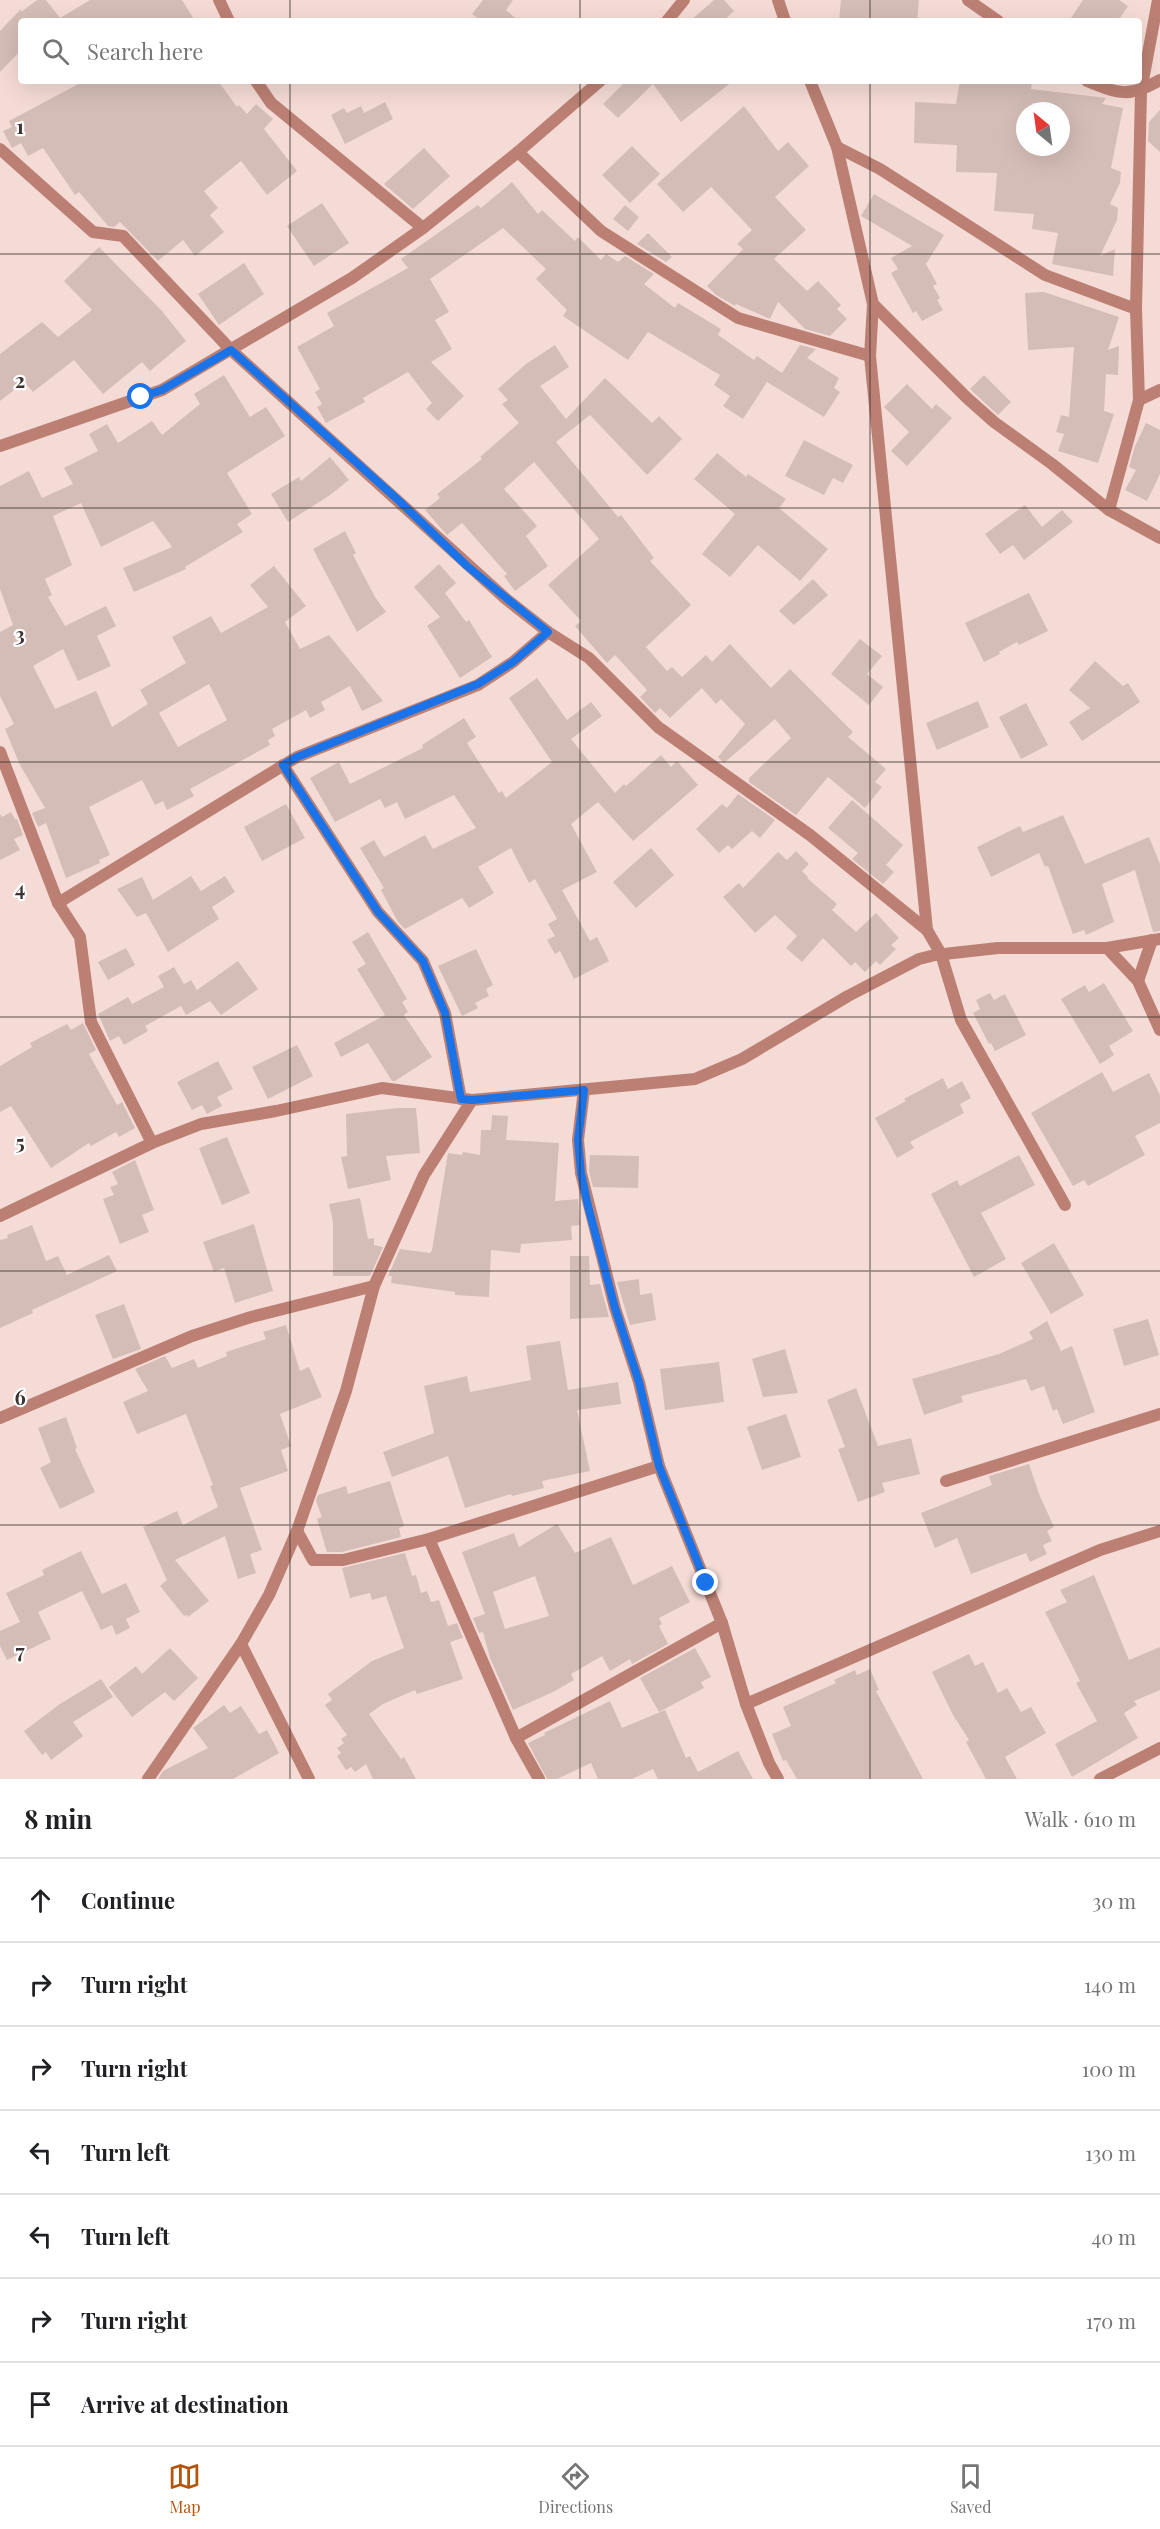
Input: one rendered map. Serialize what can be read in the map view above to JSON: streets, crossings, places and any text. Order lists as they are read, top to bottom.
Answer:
{
  "north": "top left",
  "page": {
    "search": "Search here",
    "heading": ["8 min", "Walk · 610 m"],
    "list": [
      ["Continue", "30 m"],
      ["Turn right", "140 m"],
      ["Turn right", "100 m"],
      ["Turn left", "130 m"],
      ["Turn left", "40 m"],
      ["Turn right", "170 m"],
      "Arrive at destination"
    ],
    "nav": ["Map", "Directions", "Saved"]
  },
  "grid": {
    "rows": [
      "1",
      "2",
      "3",
      "4",
      "5",
      "6",
      "7"
    ]
  }
}
